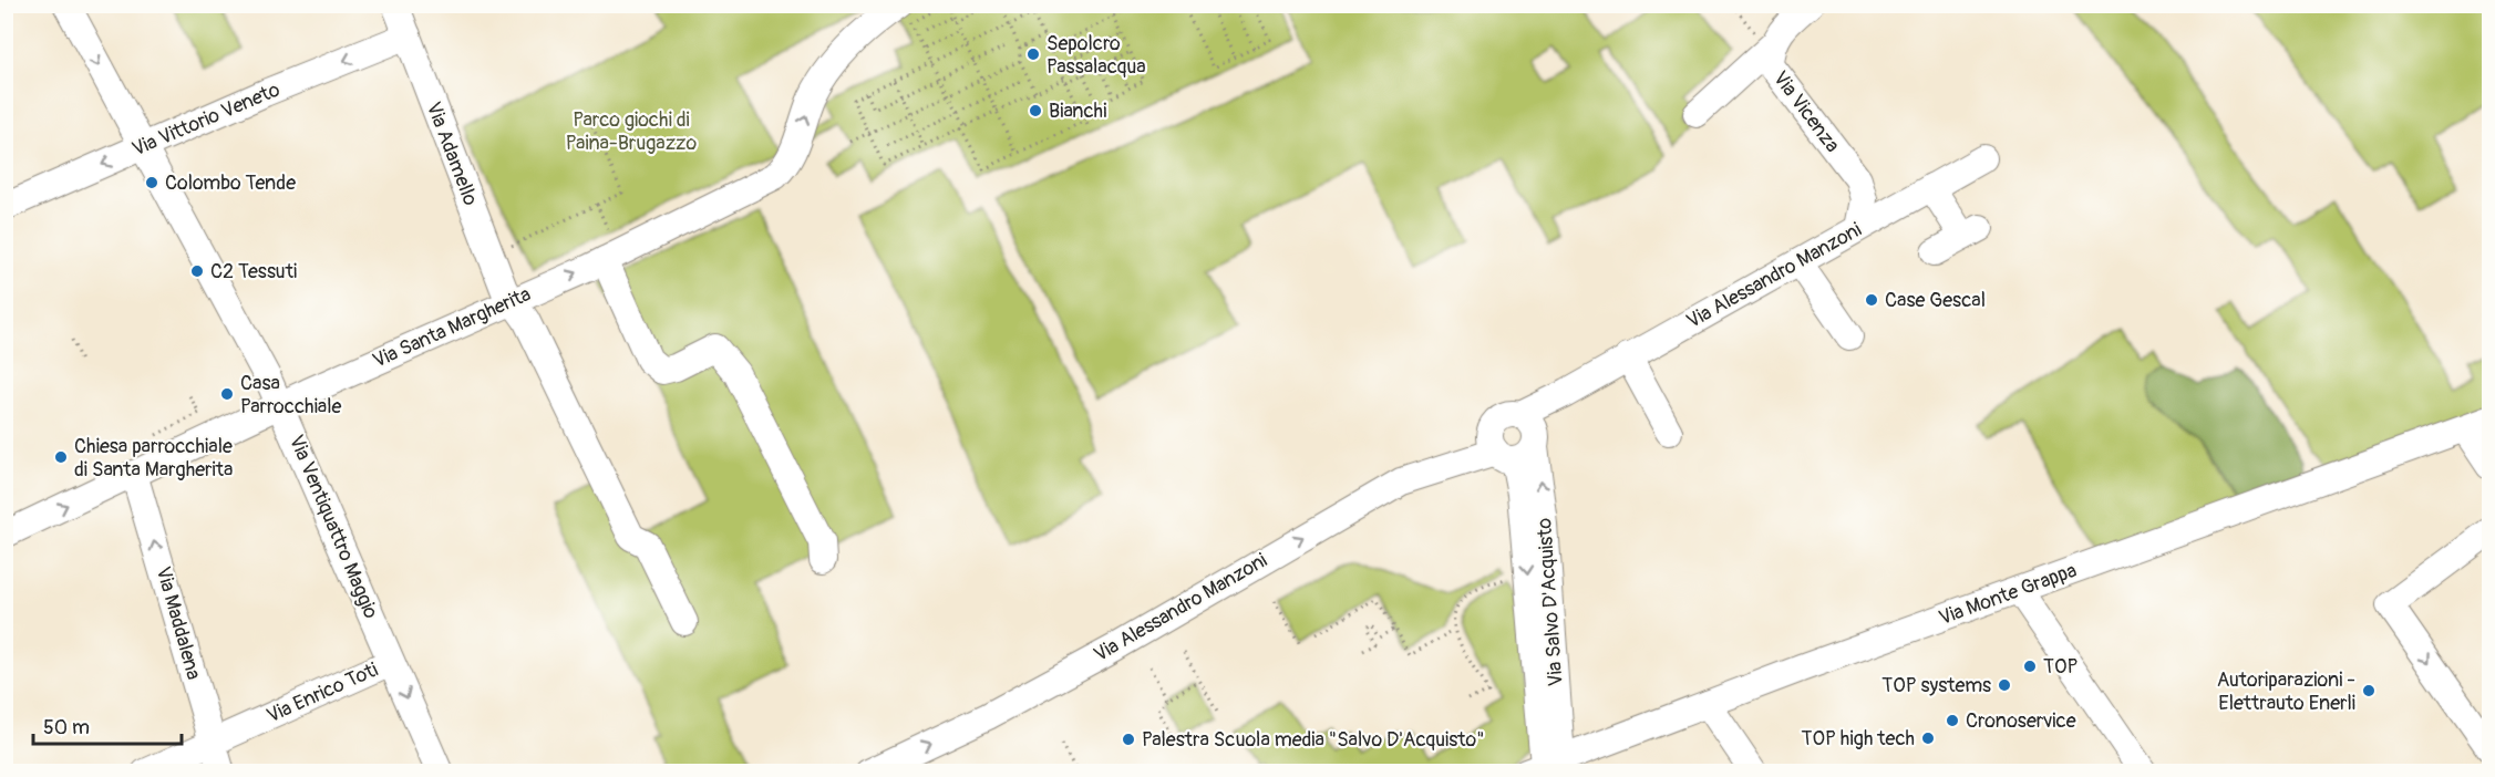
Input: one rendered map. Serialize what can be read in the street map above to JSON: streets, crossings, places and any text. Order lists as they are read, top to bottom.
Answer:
{
  "streets": {
    "street": [
      "Via Vicenza",
      "Via Vittorio Veneto",
      "Via Adamello",
      "Via Alessandro Manzoni",
      "Via Santa Margherita",
      "Via Ventiquattro Maggio",
      "Via Monte Grappa",
      "Via Salvo D'Acquisto",
      "Via Maddalena",
      "Via Enrico Toti"
    ]
  },
  "crossings": [
    ["Via Vicenza", "Via Alessandro Manzoni"],
    ["Via Vittorio Veneto", "Via Adamello"],
    ["Via Vittorio Veneto", "Via Ventiquattro Maggio"],
    ["Via Adamello", "Via Santa Margherita"],
    ["Via Alessandro Manzoni", "Via Salvo D'Acquisto"],
    ["Via Santa Margherita", "Via Ventiquattro Maggio"],
    ["Via Santa Margherita", "Via Maddalena"],
    ["Via Ventiquattro Maggio", "Via Enrico Toti"],
    ["Via Monte Grappa", "Via Salvo D'Acquisto"],
    ["Via Maddalena", "Via Enrico Toti"]
  ],
  "one_way": [
    "Via Vittorio Veneto",
    "Via Alessandro Manzoni",
    "Via Santa Margherita",
    "Via Maddalena"
  ],
  "parks": ["Parco giochi di Paina-Brugazzo"],
  "places": [
    "Sepolcro Passalacqua",
    "Bianchi",
    "Colombo Tende",
    "C2 Tessuti",
    "Case Gescal",
    "Casa Parrocchiale",
    "Chiesa parrocchiale di Santa Margherita",
    "TOP",
    "TOP systems",
    "Autoriparazioni - Elettrauto Enerli",
    "Cronoservice",
    "TOP high tech",
    "Palestra Scuola media \"Salvo D'Acquisto\""
  ],
  "scale_bar": "50 m"
}
